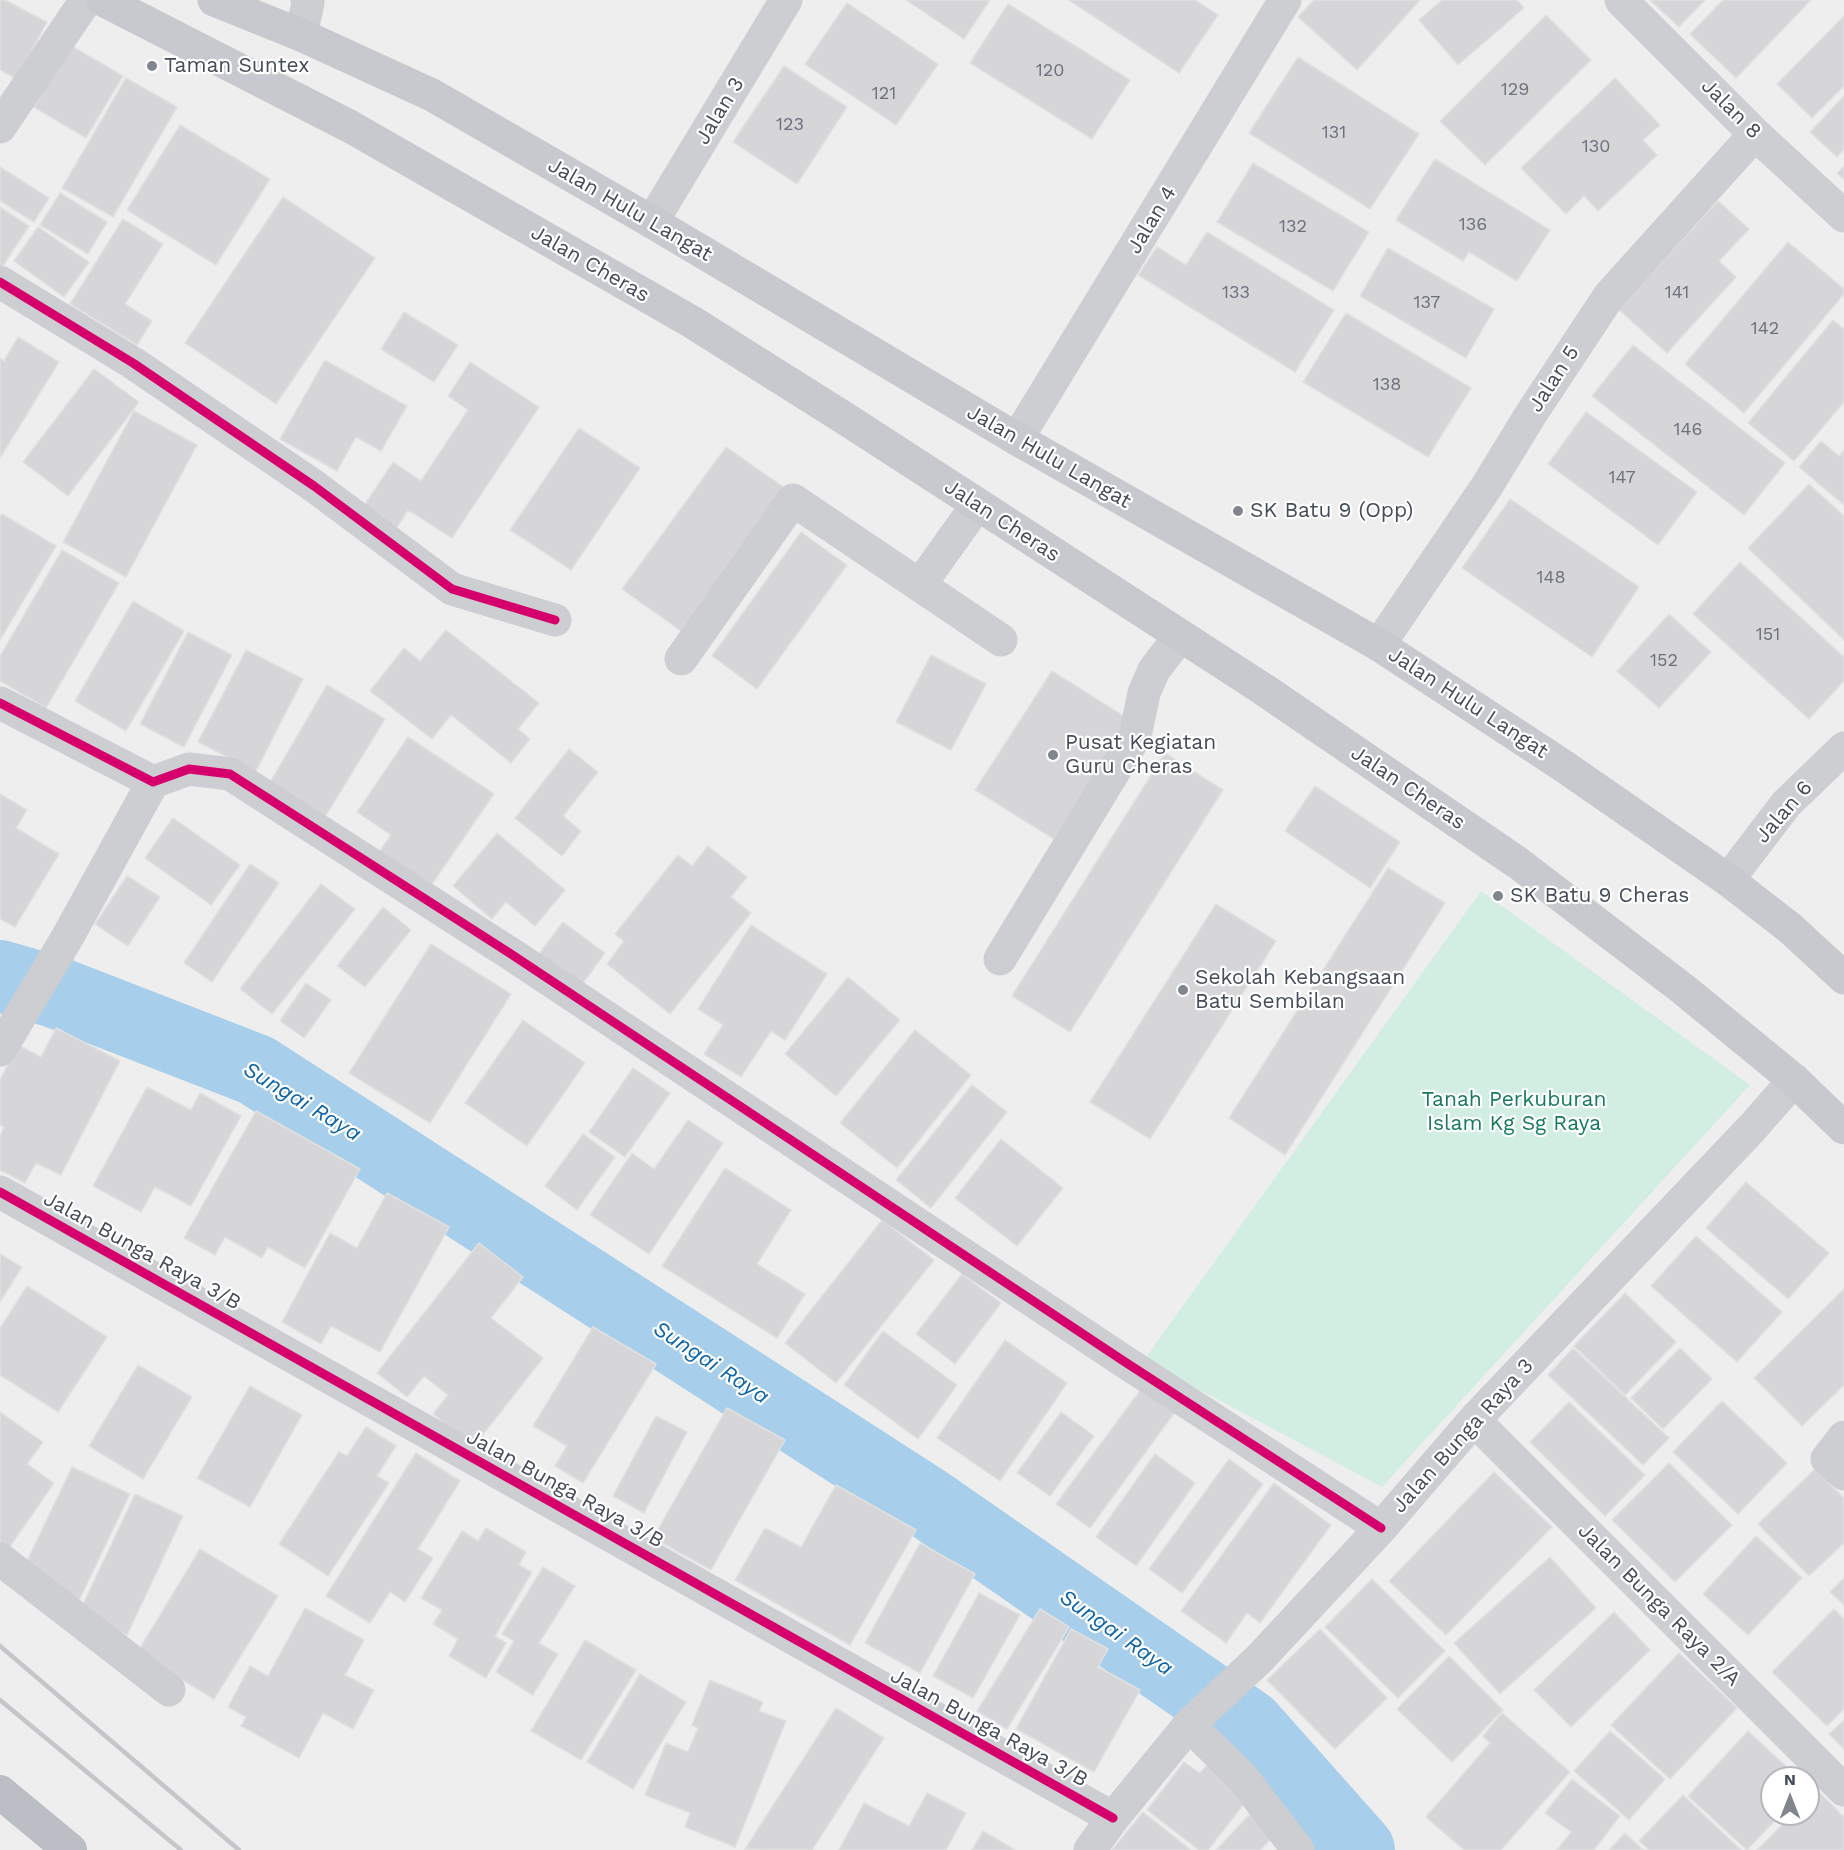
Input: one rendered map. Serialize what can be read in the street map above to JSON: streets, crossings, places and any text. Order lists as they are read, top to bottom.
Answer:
{
  "streets": {
    "main road": ["Jalan Hulu Langat", "Jalan Cheras"],
    "street": [
      "Jalan 8",
      "Jalan 3",
      "Jalan 4",
      "Jalan 5",
      "Jalan 6",
      "Jalan Bunga Raya 3/B",
      "Jalan Bunga Raya 3",
      "Jalan Bunga Raya 2/A"
    ]
  },
  "crossings": [
    ["Jalan 8", "Jalan 5"],
    ["Jalan 3", "Jalan Hulu Langat"],
    ["Jalan Hulu Langat", "Jalan 4"],
    ["Jalan Hulu Langat", "Jalan 5"],
    ["Jalan Hulu Langat", "Jalan 6"],
    ["Jalan Cheras", "Jalan Bunga Raya 3"],
    ["Jalan Bunga Raya 3/B", "Jalan Bunga Raya 3"],
    ["Jalan Bunga Raya 3", "Jalan Bunga Raya 2/A"]
  ],
  "water": ["Sungai Raya"],
  "parks": ["Tanah Perkuburan Islam Kg Sg Raya"],
  "places": [
    "Taman Suntex",
    "SK Batu 9 (Opp)",
    "Pusat Kegiatan Guru Cheras",
    "SK Batu 9 Cheras",
    "Sekolah Kebangsaan Batu Sembilan"
  ],
  "house_numbers": [
    "120",
    "129",
    "121",
    "123",
    "131",
    "130",
    "136",
    "132",
    "133",
    "141",
    "137",
    "142",
    "138",
    "146",
    "147",
    "148",
    "151",
    "152"
  ],
  "north": "top"
}
